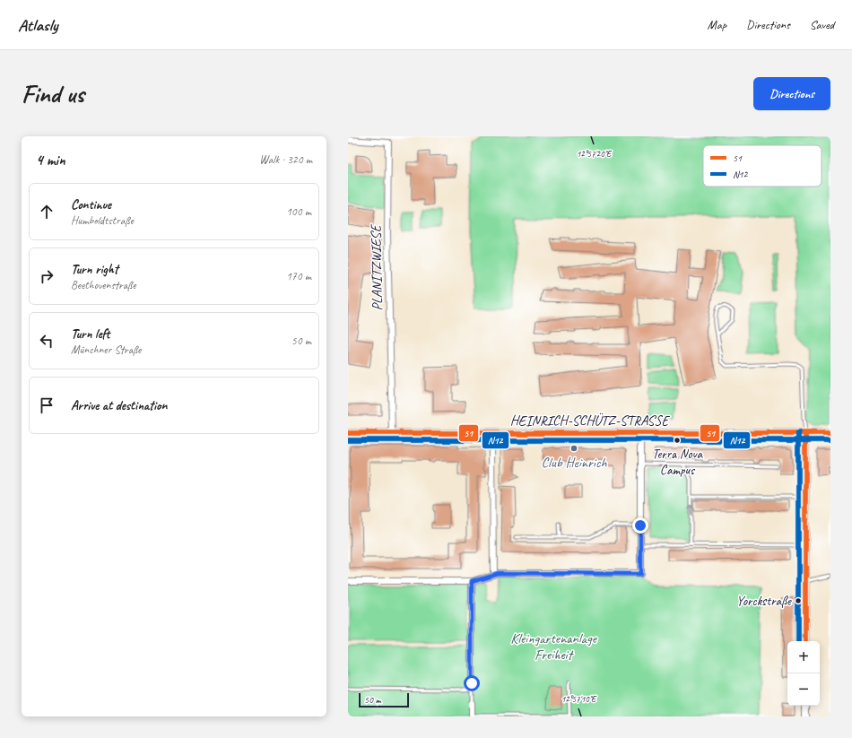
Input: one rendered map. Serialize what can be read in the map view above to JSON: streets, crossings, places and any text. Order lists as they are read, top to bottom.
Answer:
{
  "streets": {
    "main road": ["HEINRICH-SCHÜTZ-STRASSE"],
    "street": ["PLANITZWIESE"]
  },
  "crossings": [
    ["PLANITZWIESE", "HEINRICH-SCHÜTZ-STRASSE"]
  ],
  "parks": ["Kleingartenanlage Freiheit"],
  "places": ["Terra Nova Campus", "Club Heinrich", "Yorckstraße"],
  "lines": ["transit line 51", "transit line N12"],
  "legend": ["51", "N12"],
  "scale_bar": "50 m",
  "page": {
    "header": "Atlasly",
    "nav": ["Map", "Directions", "Saved"],
    "buttons": "Directions",
    "title": "Find us",
    "heading": ["4 min", "Walk · 320 m"],
    "list": [
      ["Continue", "Humboldtstraße", "100 m"],
      ["Turn right", "Beethovenstraße", "170 m"],
      ["Turn left", "Münchner Straße", "50 m"],
      "Arrive at destination"
    ],
    "map_buttons": ["+", "−"],
    "scale": "50 m"
  },
  "coordinates": ["12°57'20\"E", "12°57'10\"E"]
}
